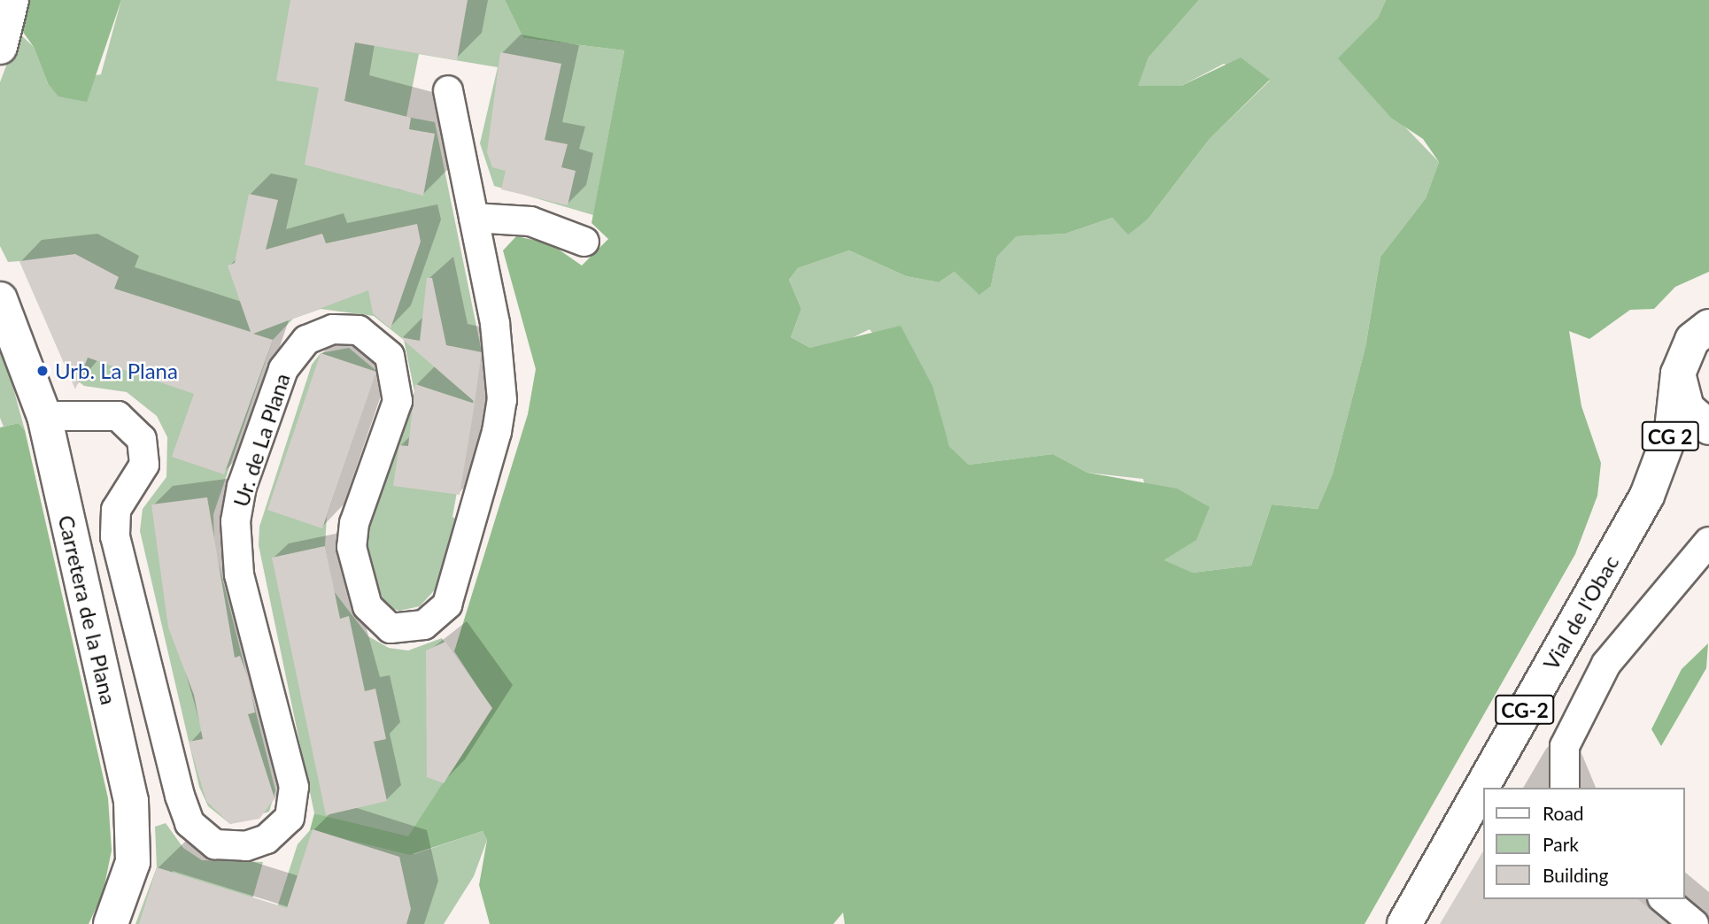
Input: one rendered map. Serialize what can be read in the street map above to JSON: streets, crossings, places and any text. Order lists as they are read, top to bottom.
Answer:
{
  "streets": {
    "main road": [
      "CG 2",
      "Carretera de la Plana",
      "Vial de l'Obac",
      "CG-2"
    ],
    "street": ["Ur. de La Plana"]
  },
  "crossings": [
    ["CG 2", "Vial de l'Obac"],
    ["Ur. de La Plana", "Carretera de la Plana"]
  ],
  "places": ["Urb. La Plana"],
  "legend": ["Road", "Park", "Building"]
}
